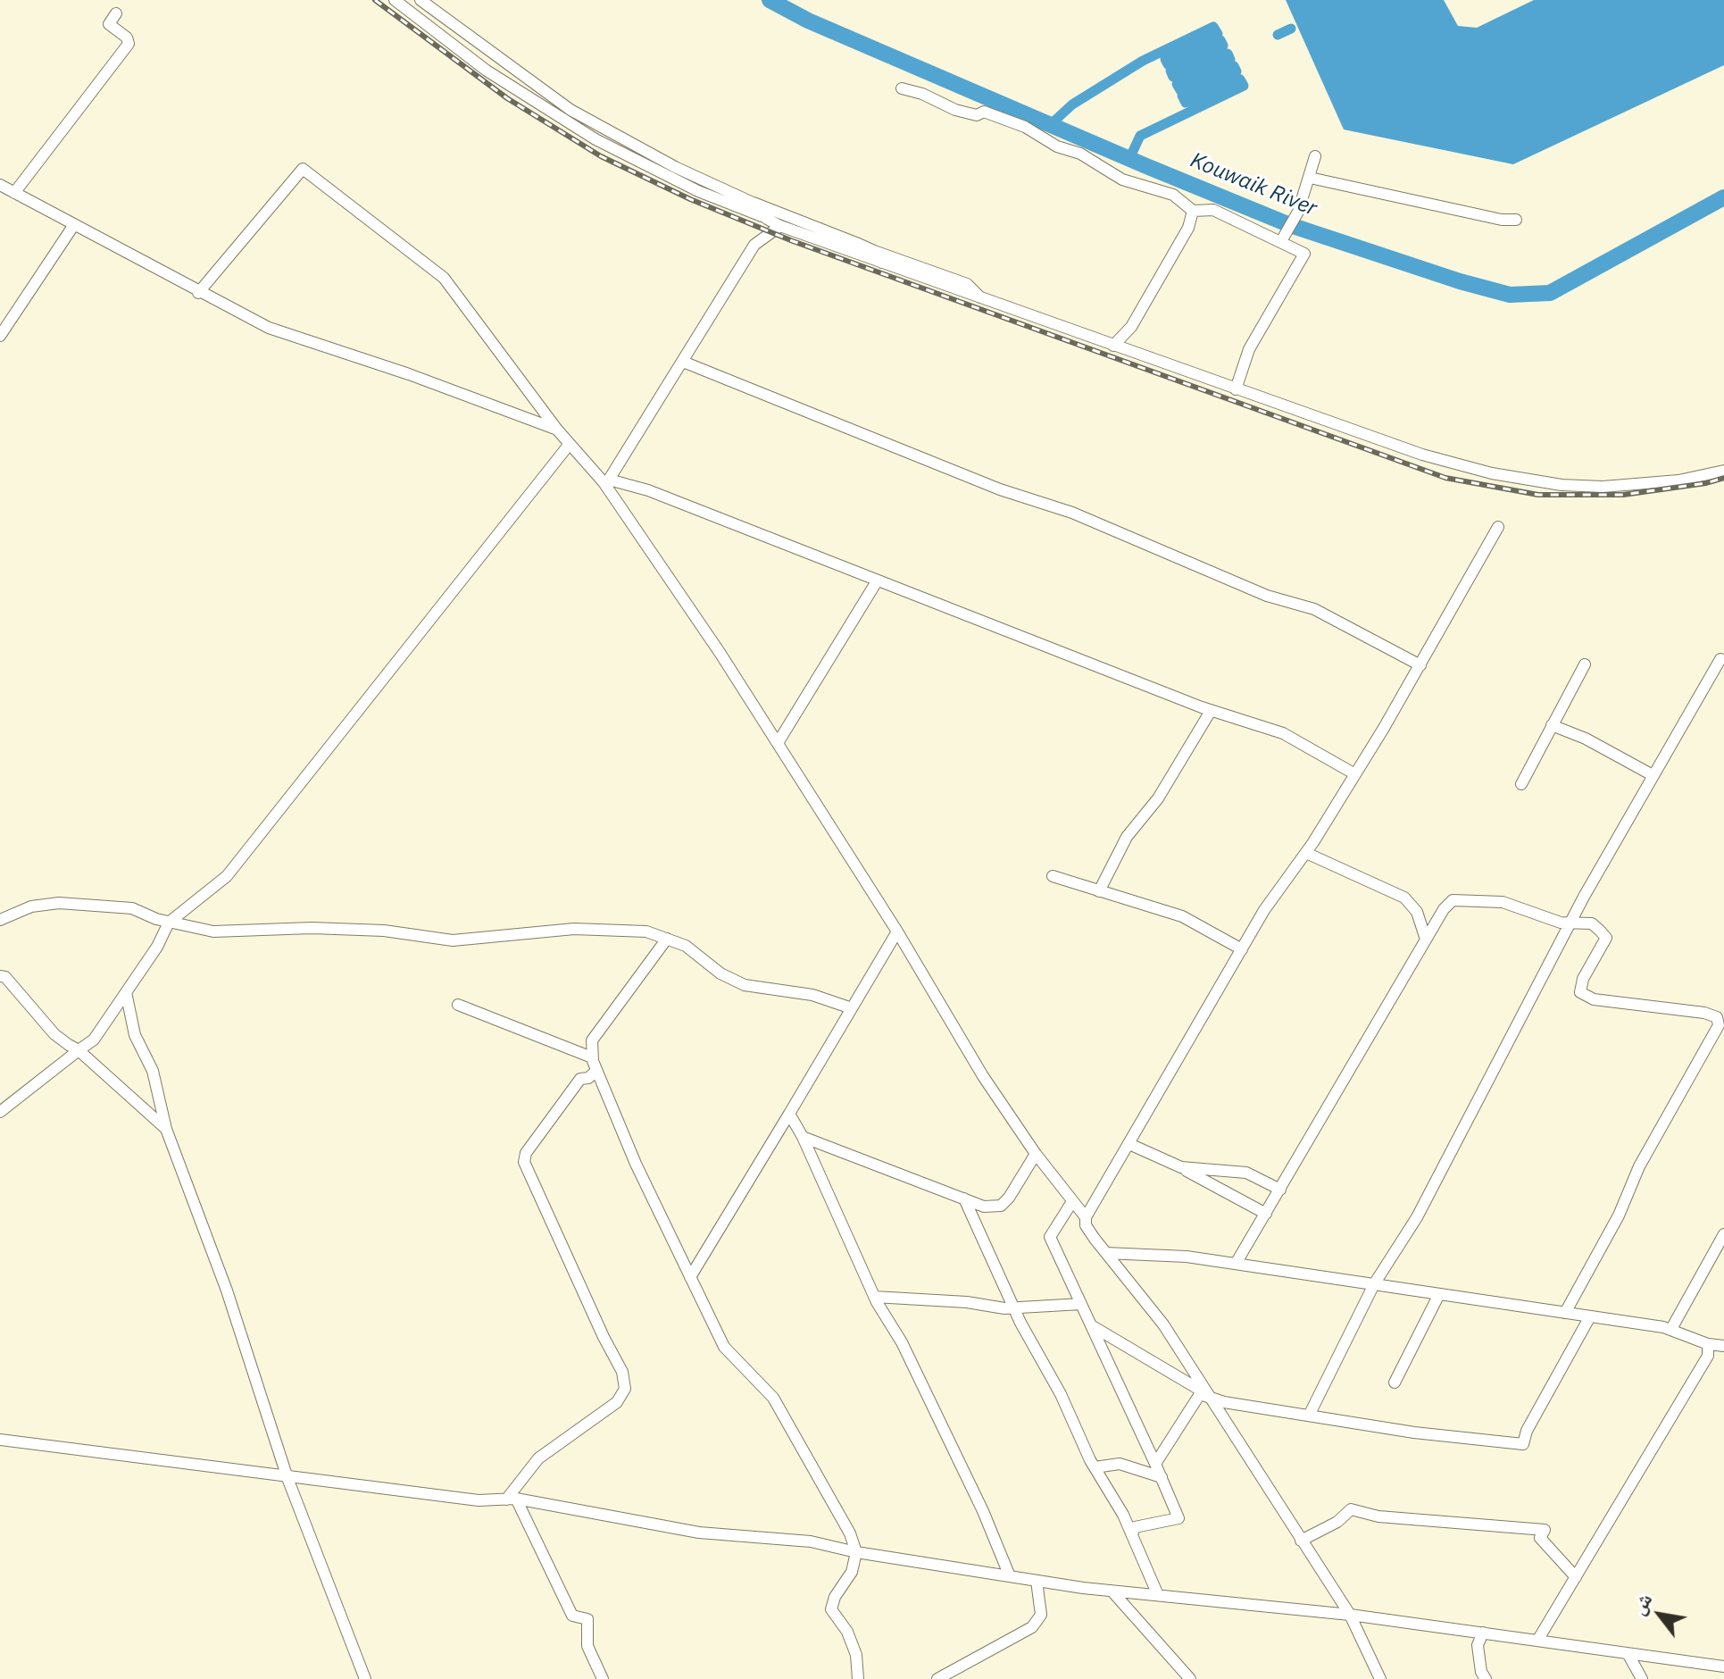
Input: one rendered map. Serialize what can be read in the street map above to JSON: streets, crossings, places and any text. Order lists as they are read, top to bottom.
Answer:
{
  "water": ["Kouwaik River"],
  "north": "top left"
}
